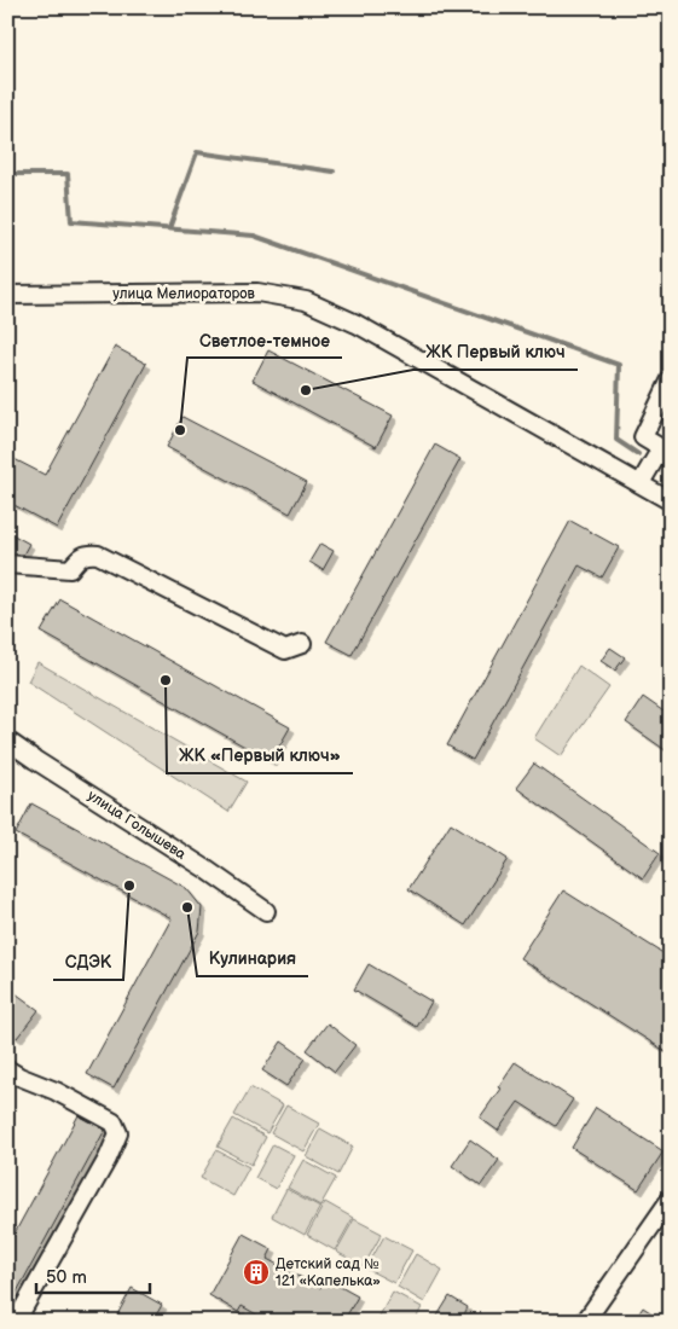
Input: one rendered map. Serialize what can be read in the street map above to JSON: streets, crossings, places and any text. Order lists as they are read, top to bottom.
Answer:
{
  "streets": {
    "street": ["улица Мелиораторов", "улица Голышева"]
  },
  "places": {
    "other": [
      "ЖК Первый ключ",
      "Светлое-темное",
      "ЖК «Первый ключ»",
      "СДЭК",
      "Кулинария"
    ],
    "building": ["Детский сад № 121 «Капелька»"]
  },
  "scale_bar": "50 m"
}
